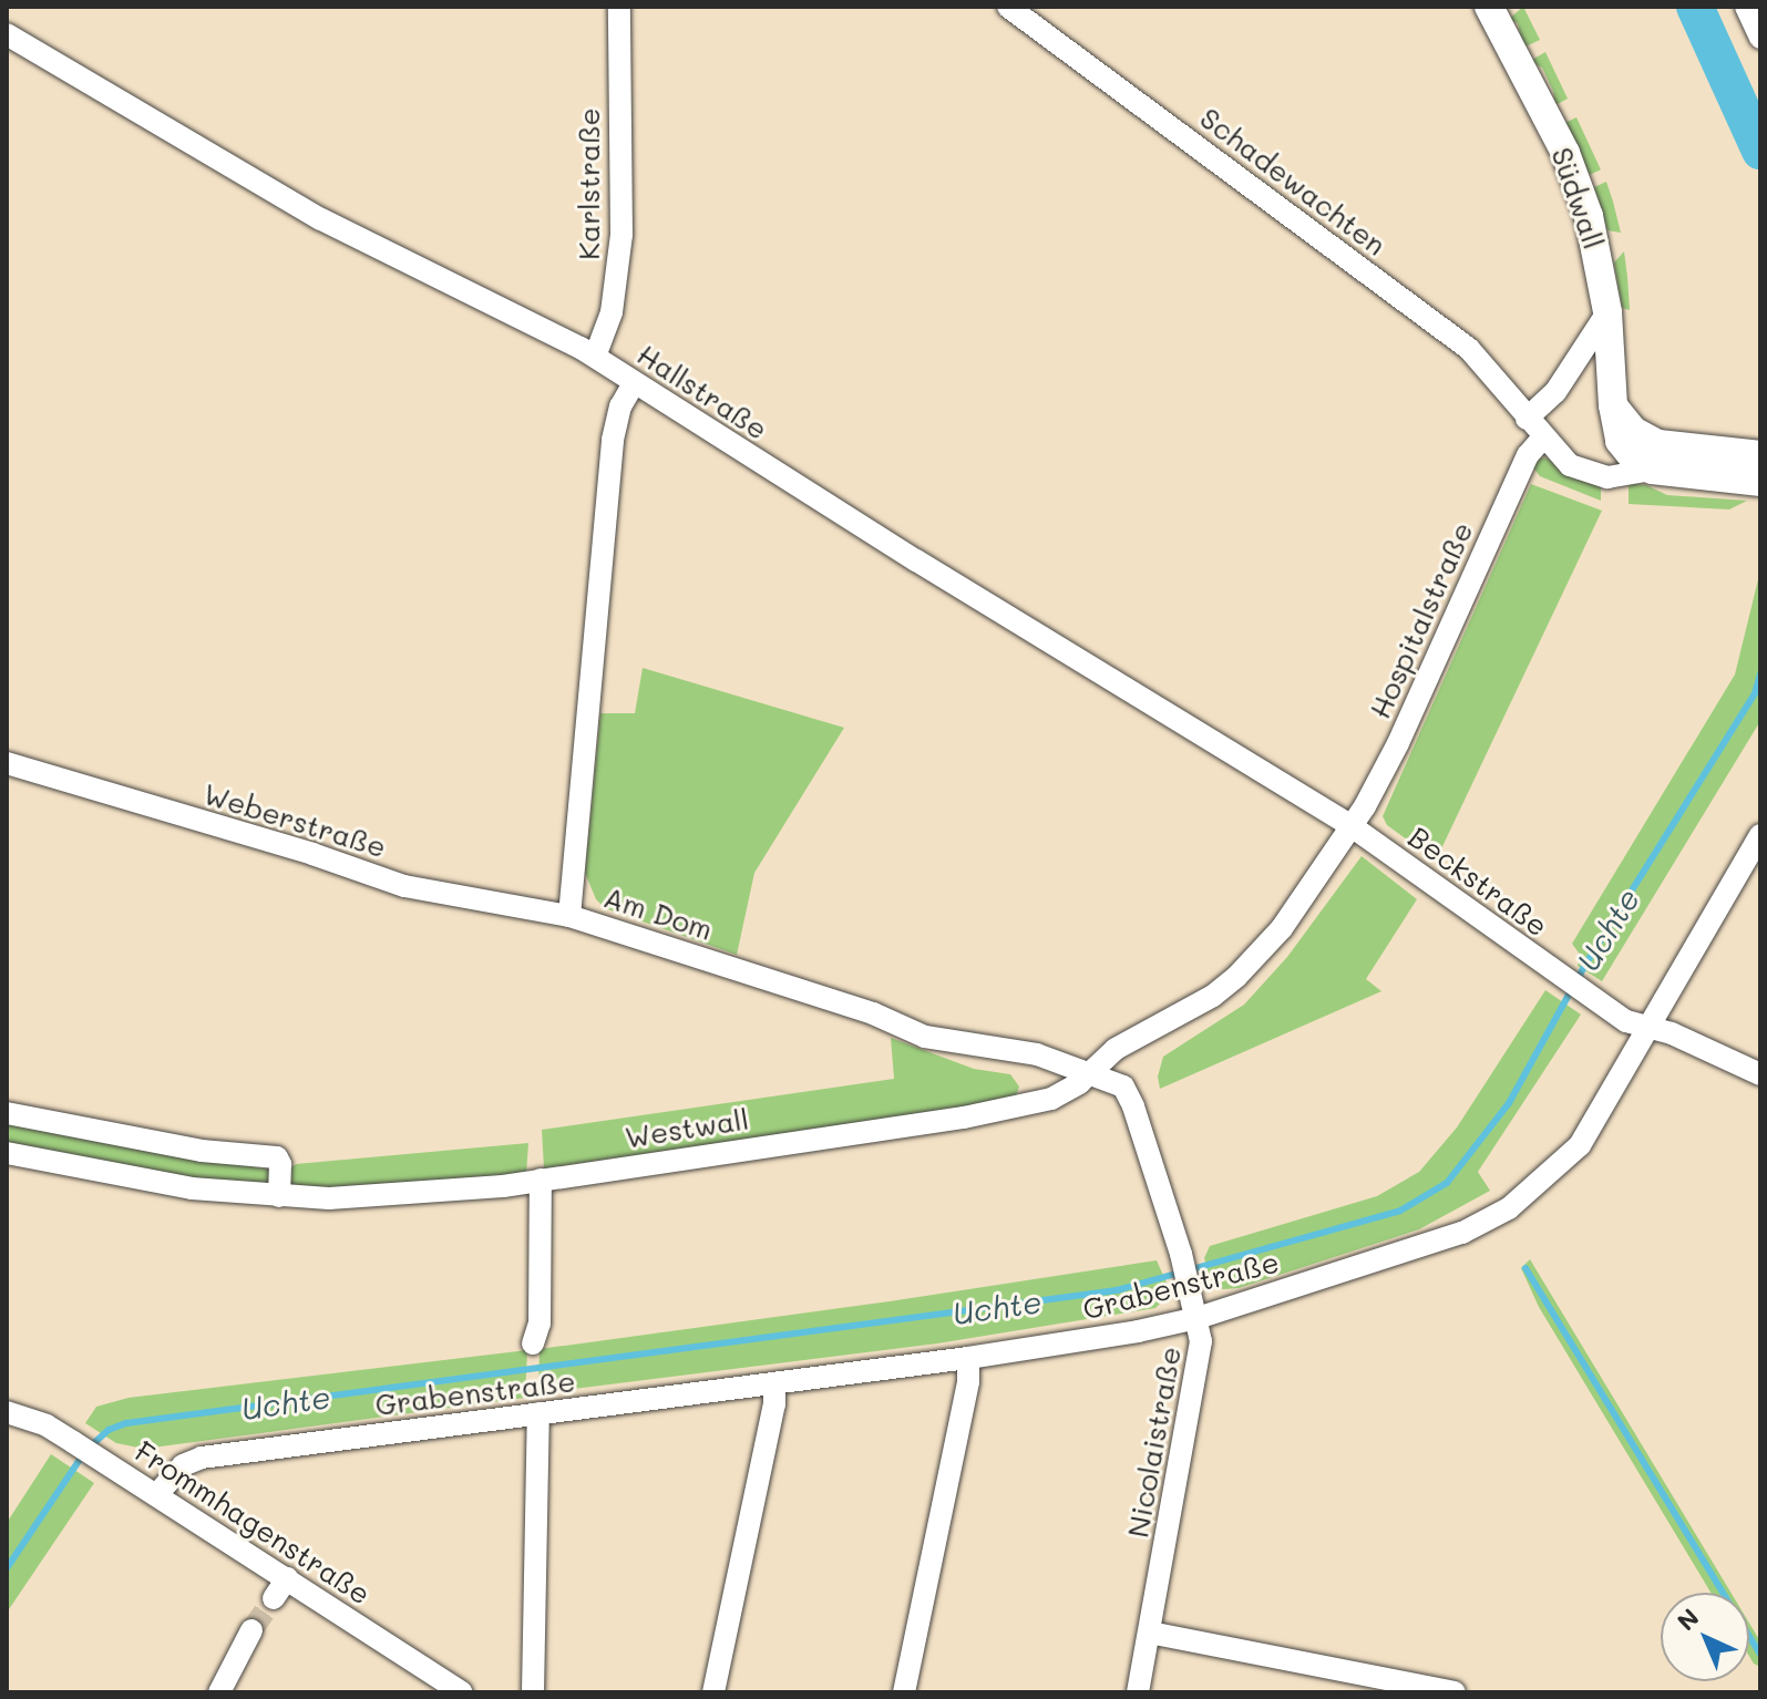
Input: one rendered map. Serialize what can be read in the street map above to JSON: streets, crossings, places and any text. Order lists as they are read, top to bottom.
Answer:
{
  "streets": {
    "main road": ["Südwall"],
    "street": [
      "Schadewachten",
      "Karlstraße",
      "Hallstraße",
      "Hospitalstraße",
      "Weberstraße",
      "Beckstraße",
      "Am Dom",
      "Westwall",
      "Grabenstraße",
      "Nicolaistraße",
      "Frommhagenstraße"
    ]
  },
  "crossings": [
    ["Schadewachten", "Südwall"],
    ["Schadewachten", "Hospitalstraße"],
    ["Karlstraße", "Hallstraße"],
    ["Hallstraße", "Hospitalstraße"],
    ["Hallstraße", "Beckstraße"],
    ["Hallstraße", "Am Dom"],
    ["Hospitalstraße", "Beckstraße"],
    ["Hospitalstraße", "Am Dom"],
    ["Hospitalstraße", "Westwall"],
    ["Hospitalstraße", "Nicolaistraße"],
    ["Weberstraße", "Am Dom"],
    ["Beckstraße", "Grabenstraße"],
    ["Am Dom", "Westwall"],
    ["Am Dom", "Nicolaistraße"],
    ["Westwall", "Nicolaistraße"],
    ["Grabenstraße", "Nicolaistraße"],
    ["Grabenstraße", "Frommhagenstraße"]
  ],
  "water": ["Uchte"],
  "north": "top left"
}
